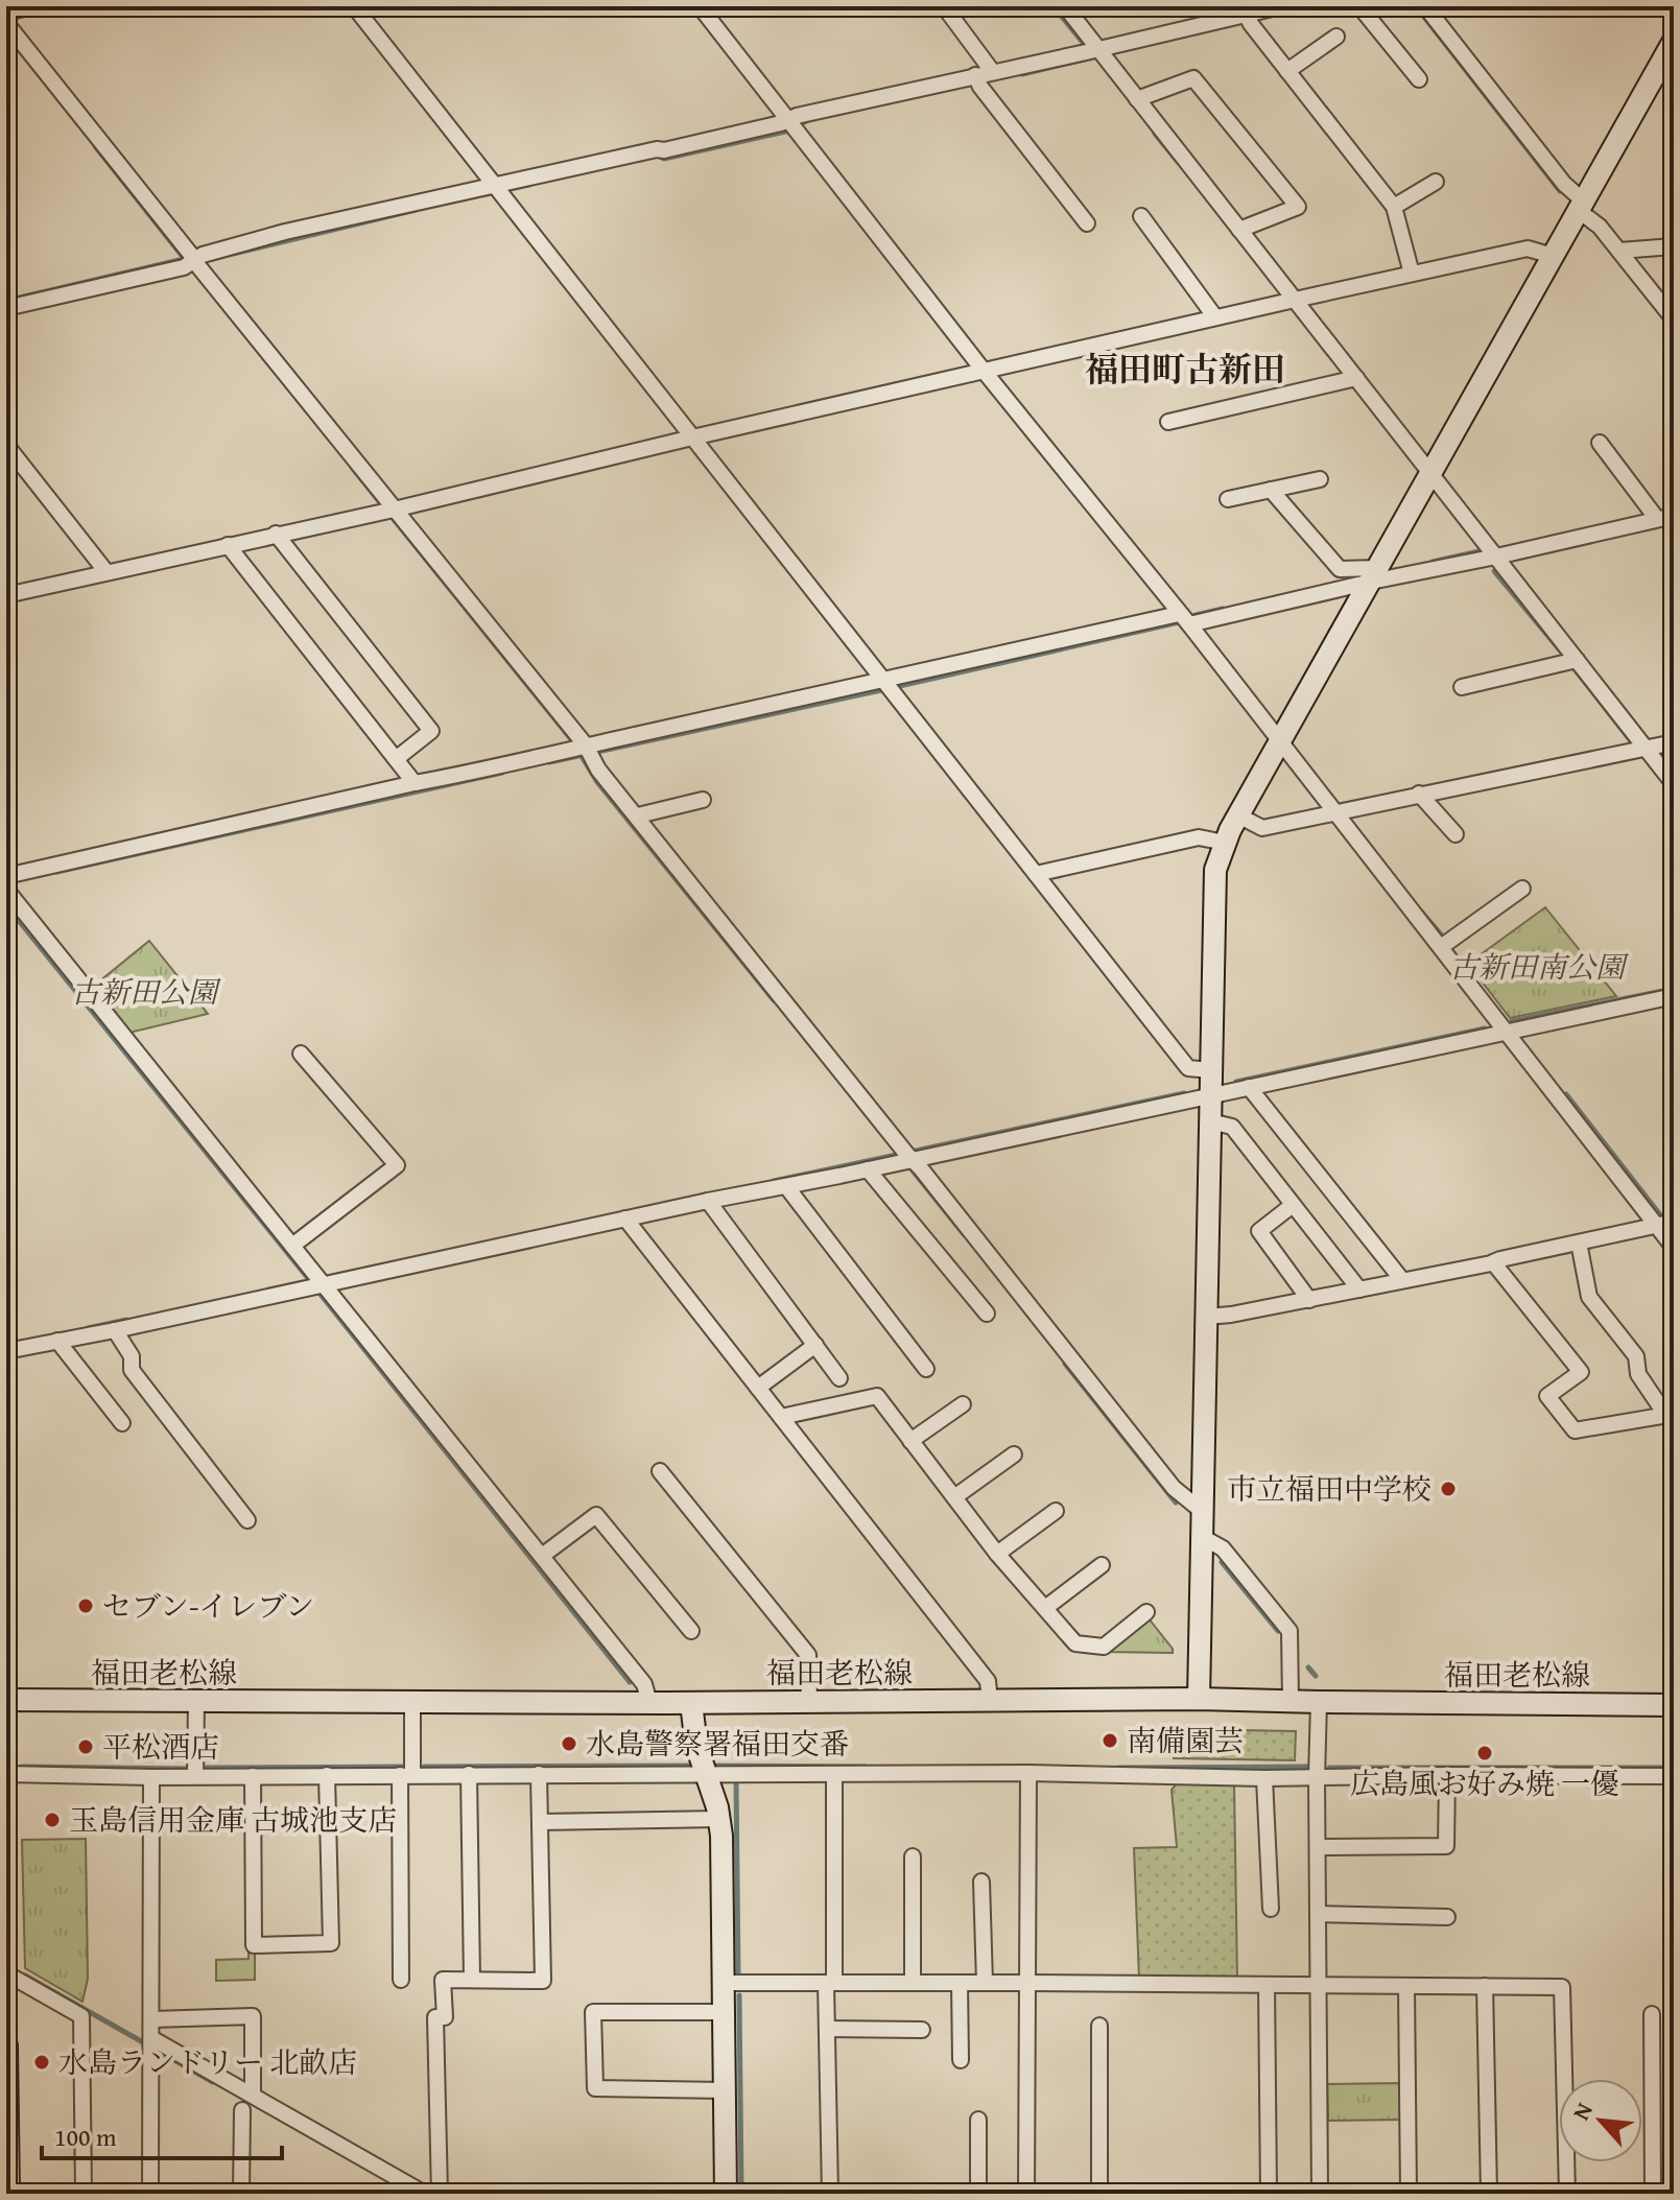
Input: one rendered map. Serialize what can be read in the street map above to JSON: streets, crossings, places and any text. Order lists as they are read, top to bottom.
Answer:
{
  "streets": {
    "street": ["福田老松線"]
  },
  "districts": ["福田町古新田"],
  "parks": ["古新田南公園", "古新田公園"],
  "places": [
    "市立福田中学校",
    "セブン-イレブン",
    "南備園芸",
    "水島警察署福田交番",
    "平松酒店",
    "広島風お好み焼 一優",
    "玉島信用金庫 古城池支店",
    "水島ランドリー 北畝店"
  ],
  "scale_bar": "100 m",
  "north": "top left"
}
